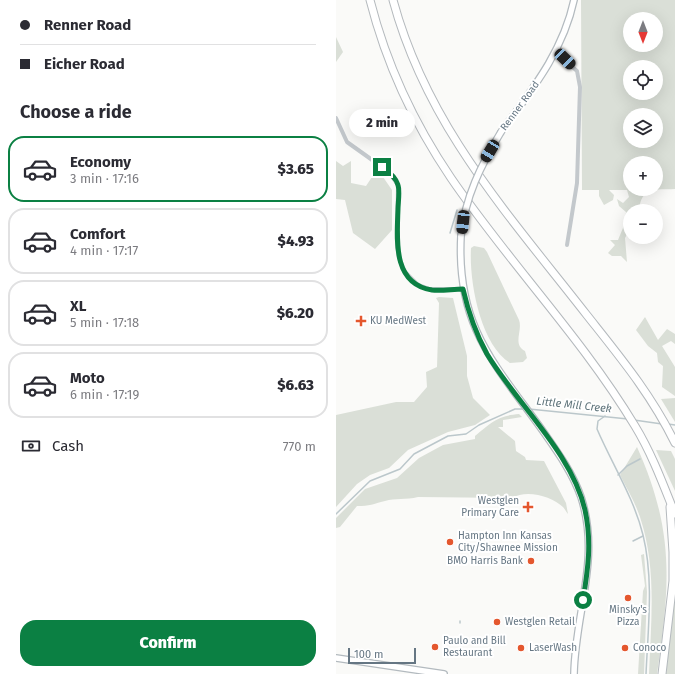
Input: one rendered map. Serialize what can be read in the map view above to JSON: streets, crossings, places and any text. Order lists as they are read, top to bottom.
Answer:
{
  "streets": {
    "main road": ["Renner Road"]
  },
  "water": ["Little Mill Creek"],
  "places": {
    "health": ["KU MedWest", "Westglen Primary Care"],
    "other": [
      "Hampton Inn Kansas City/Shawnee Mission",
      "BMO Harris Bank",
      "Minsky's Pizza",
      "Westglen Retail",
      "Paulo and Bill Restaurant",
      "LaserWash",
      "Conoco"
    ]
  },
  "scale_bar": "100 m",
  "north": "bottom",
  "page": {
    "banner": ["Renner Road", "Eicher Road"],
    "map_buttons": ["+", "−"],
    "heading": "Choose a ride",
    "bubble": "2 min",
    "list": [
      {
        "name": "Economy",
        "note": "3 min · 17:16",
        "value": "$3.65"
      },
      {
        "name": "Comfort",
        "note": "4 min · 17:17",
        "value": "$4.93"
      },
      {
        "name": "XL",
        "note": "5 min · 17:18",
        "value": "$6.20"
      },
      {
        "name": "Moto",
        "note": "6 min · 17:19",
        "value": "$6.63"
      }
    ],
    "pay": ["Cash", "770 m"],
    "buttons": "Confirm",
    "scale": "100 m"
  }
}
